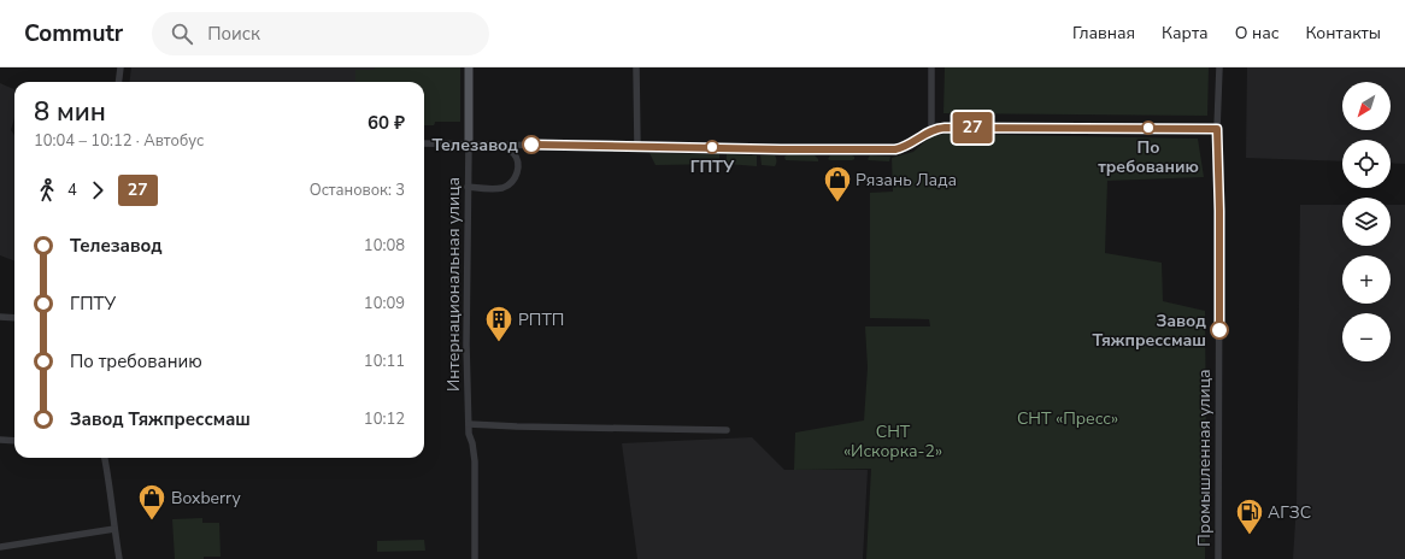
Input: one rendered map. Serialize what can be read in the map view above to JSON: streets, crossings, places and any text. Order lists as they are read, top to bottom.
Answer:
{
  "streets": {
    "main road": ["Интернациональная улица"],
    "street": ["Промышленная улица"]
  },
  "parks": ["СНТ «Пресс»", "СНТ «Искорка-2»"],
  "places": {
    "other": [
      "По требованию",
      "Телезавод",
      "ГПТУ",
      "Завод Тяжпрессмаш"
    ],
    "shop": ["Рязань Лада", "Boxberry"],
    "building": ["РПТП"],
    "fuel station": ["АГЗС"]
  },
  "lines": ["bus line 27"],
  "north": "bottom left",
  "page": {
    "header": "Commutr",
    "search": "Поиск",
    "nav": [
      "Главная",
      "Карта",
      "О нас",
      "Контакты"
    ],
    "on_map": "27",
    "map_buttons": ["+", "−"],
    "heading": ["8 мин", "10:04 – 10:12 · Автобус", "60 ₽"],
    "legs": ["4", "27", "Остановок: 3"],
    "list": [
      {
        "name": "Телезавод",
        "value": "10:08"
      },
      {
        "name": "ГПТУ",
        "value": "10:09"
      },
      {
        "name": "По требованию",
        "value": "10:11"
      },
      {
        "name": "Завод Тяжпрессмаш",
        "value": "10:12"
      }
    ]
  }
}
